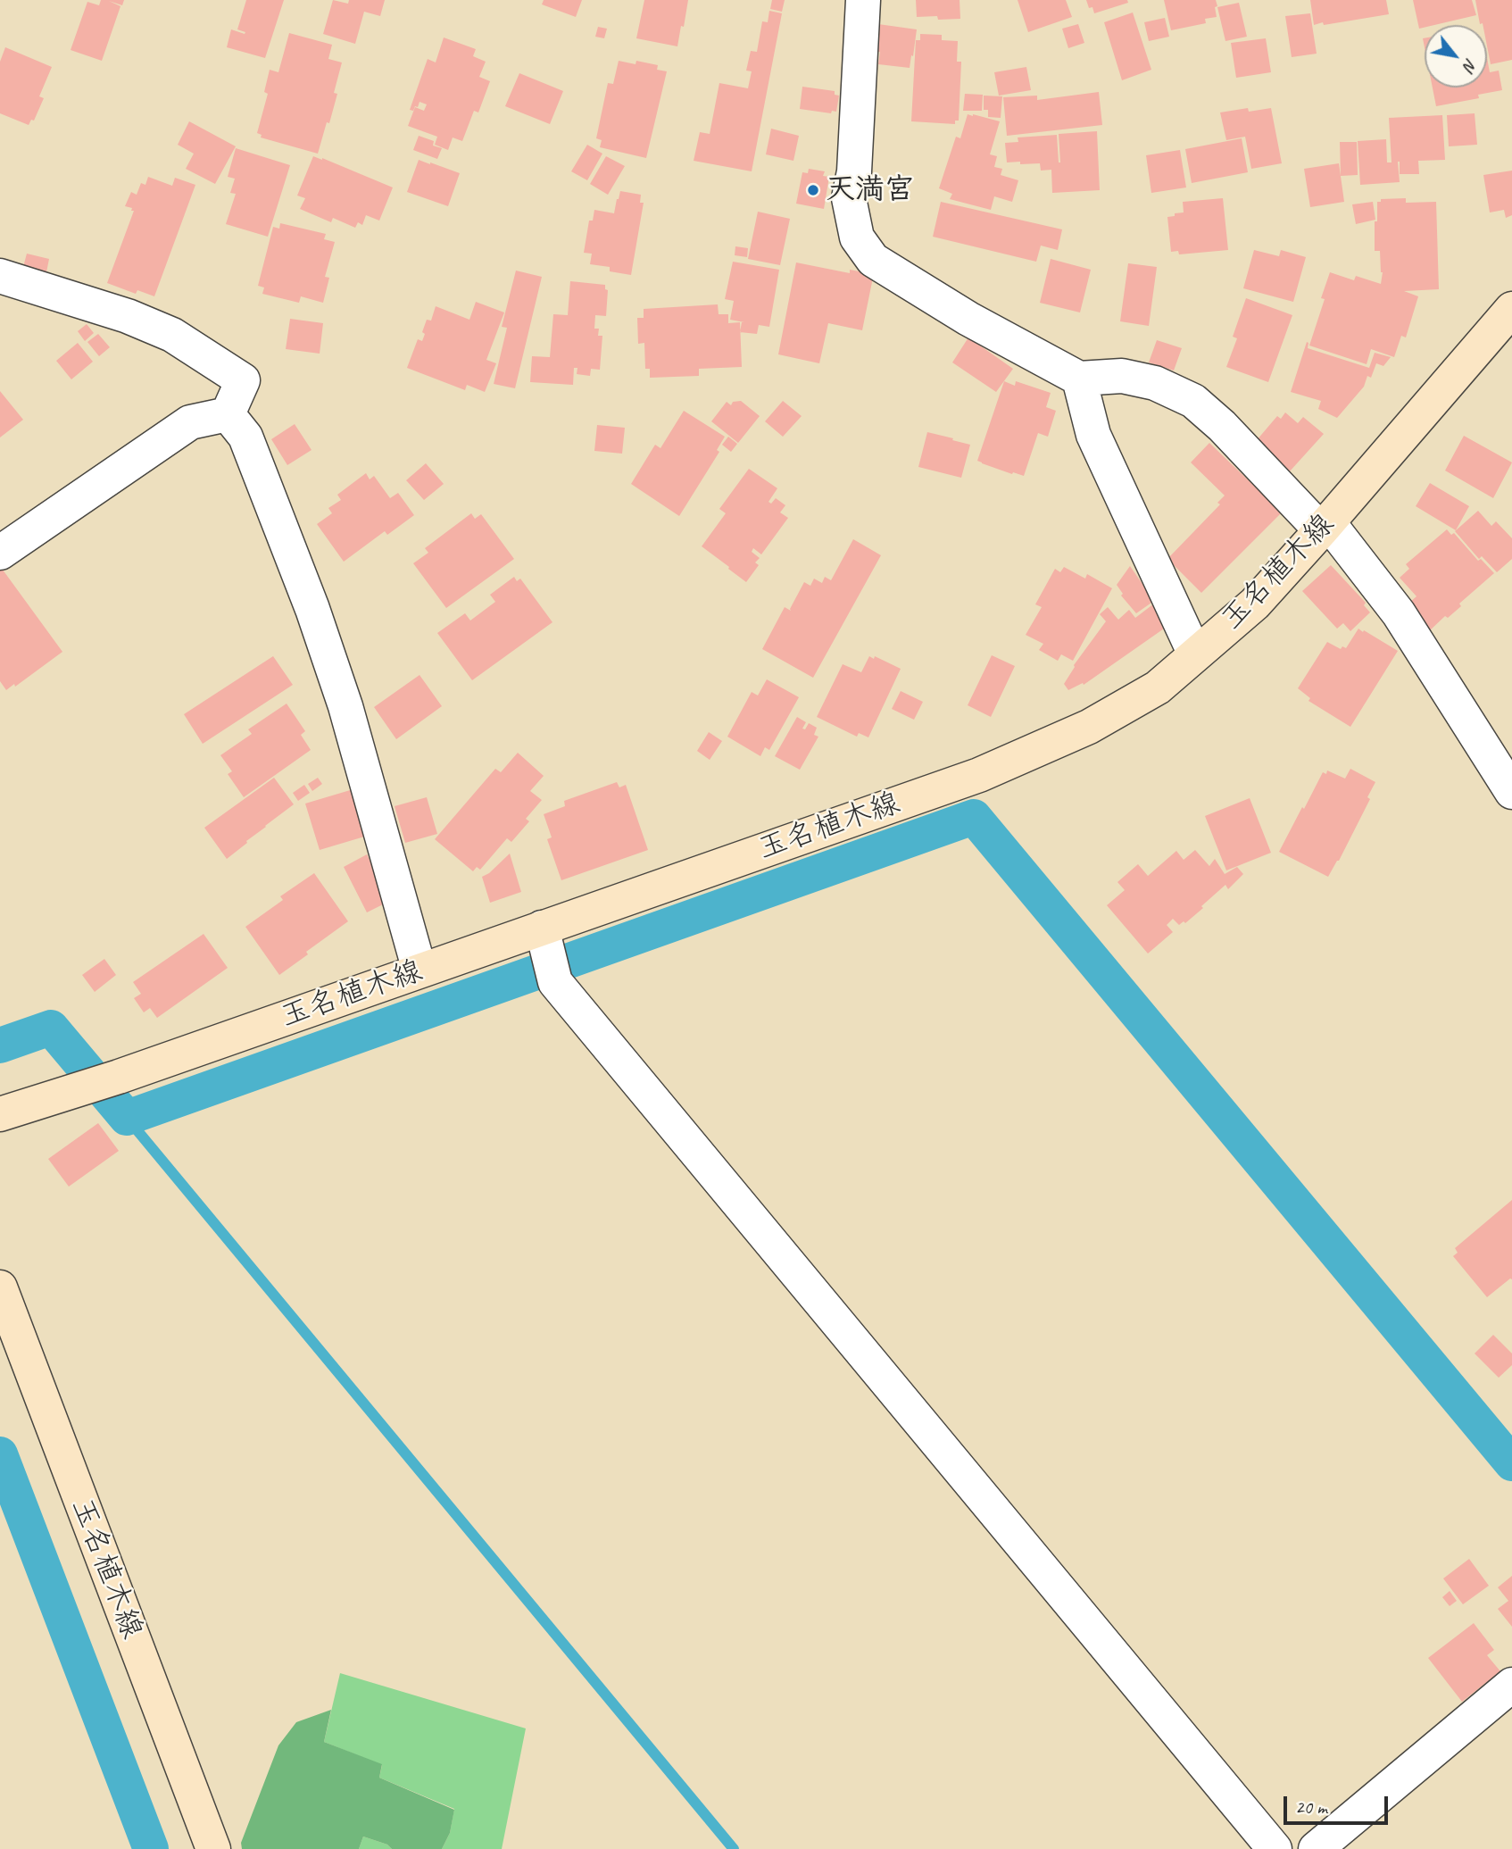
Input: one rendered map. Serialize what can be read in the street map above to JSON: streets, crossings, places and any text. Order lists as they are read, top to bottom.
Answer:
{
  "streets": {
    "main road": ["玉名植木線"]
  },
  "places": ["天満宮"],
  "scale_bar": "20 m",
  "north": "bottom right"
}
